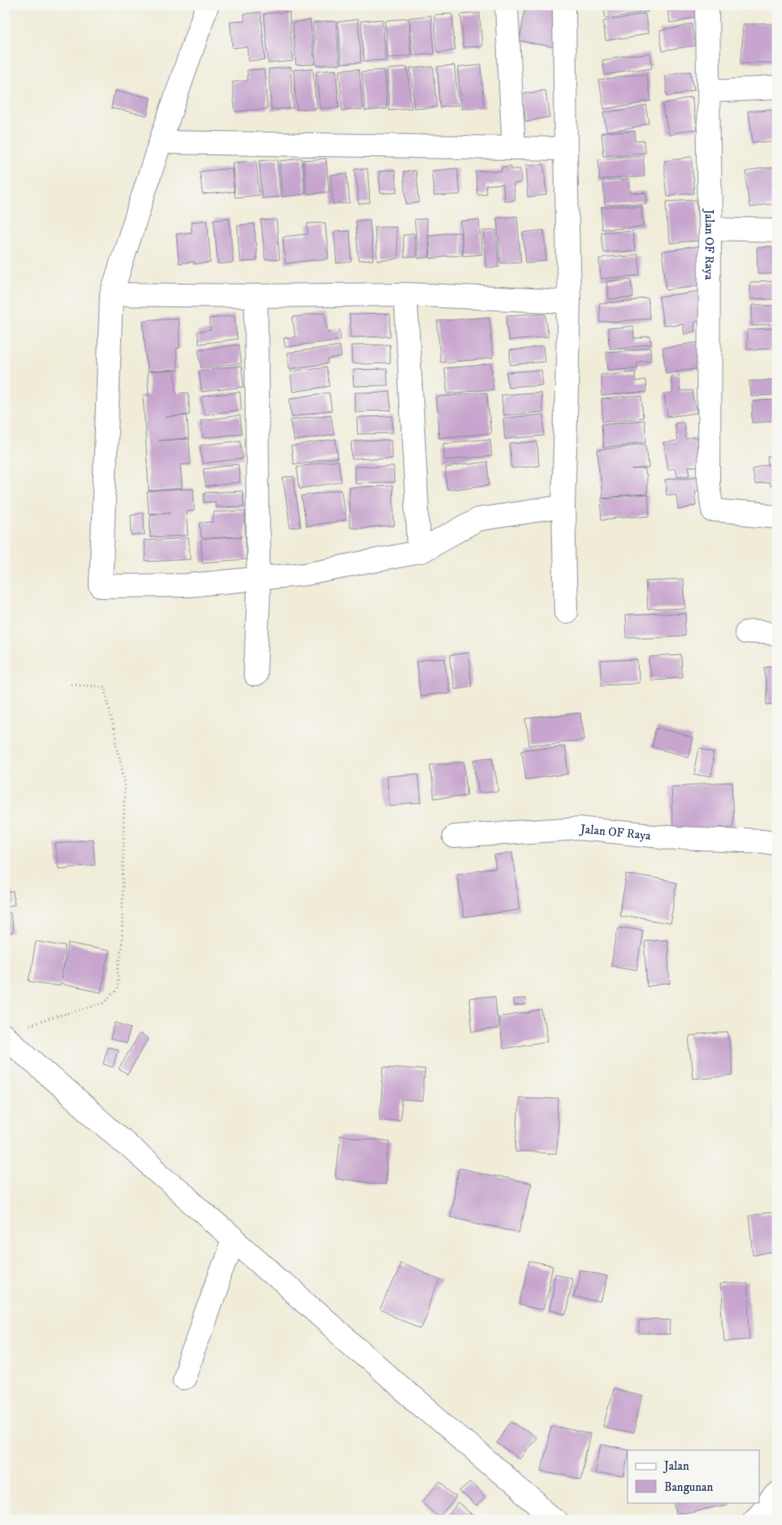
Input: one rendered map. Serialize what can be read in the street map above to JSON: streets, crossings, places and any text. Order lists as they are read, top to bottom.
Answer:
{
  "streets": {
    "street": ["Jalan OF Raya"]
  },
  "legend": ["Jalan", "Bangunan"]
}
